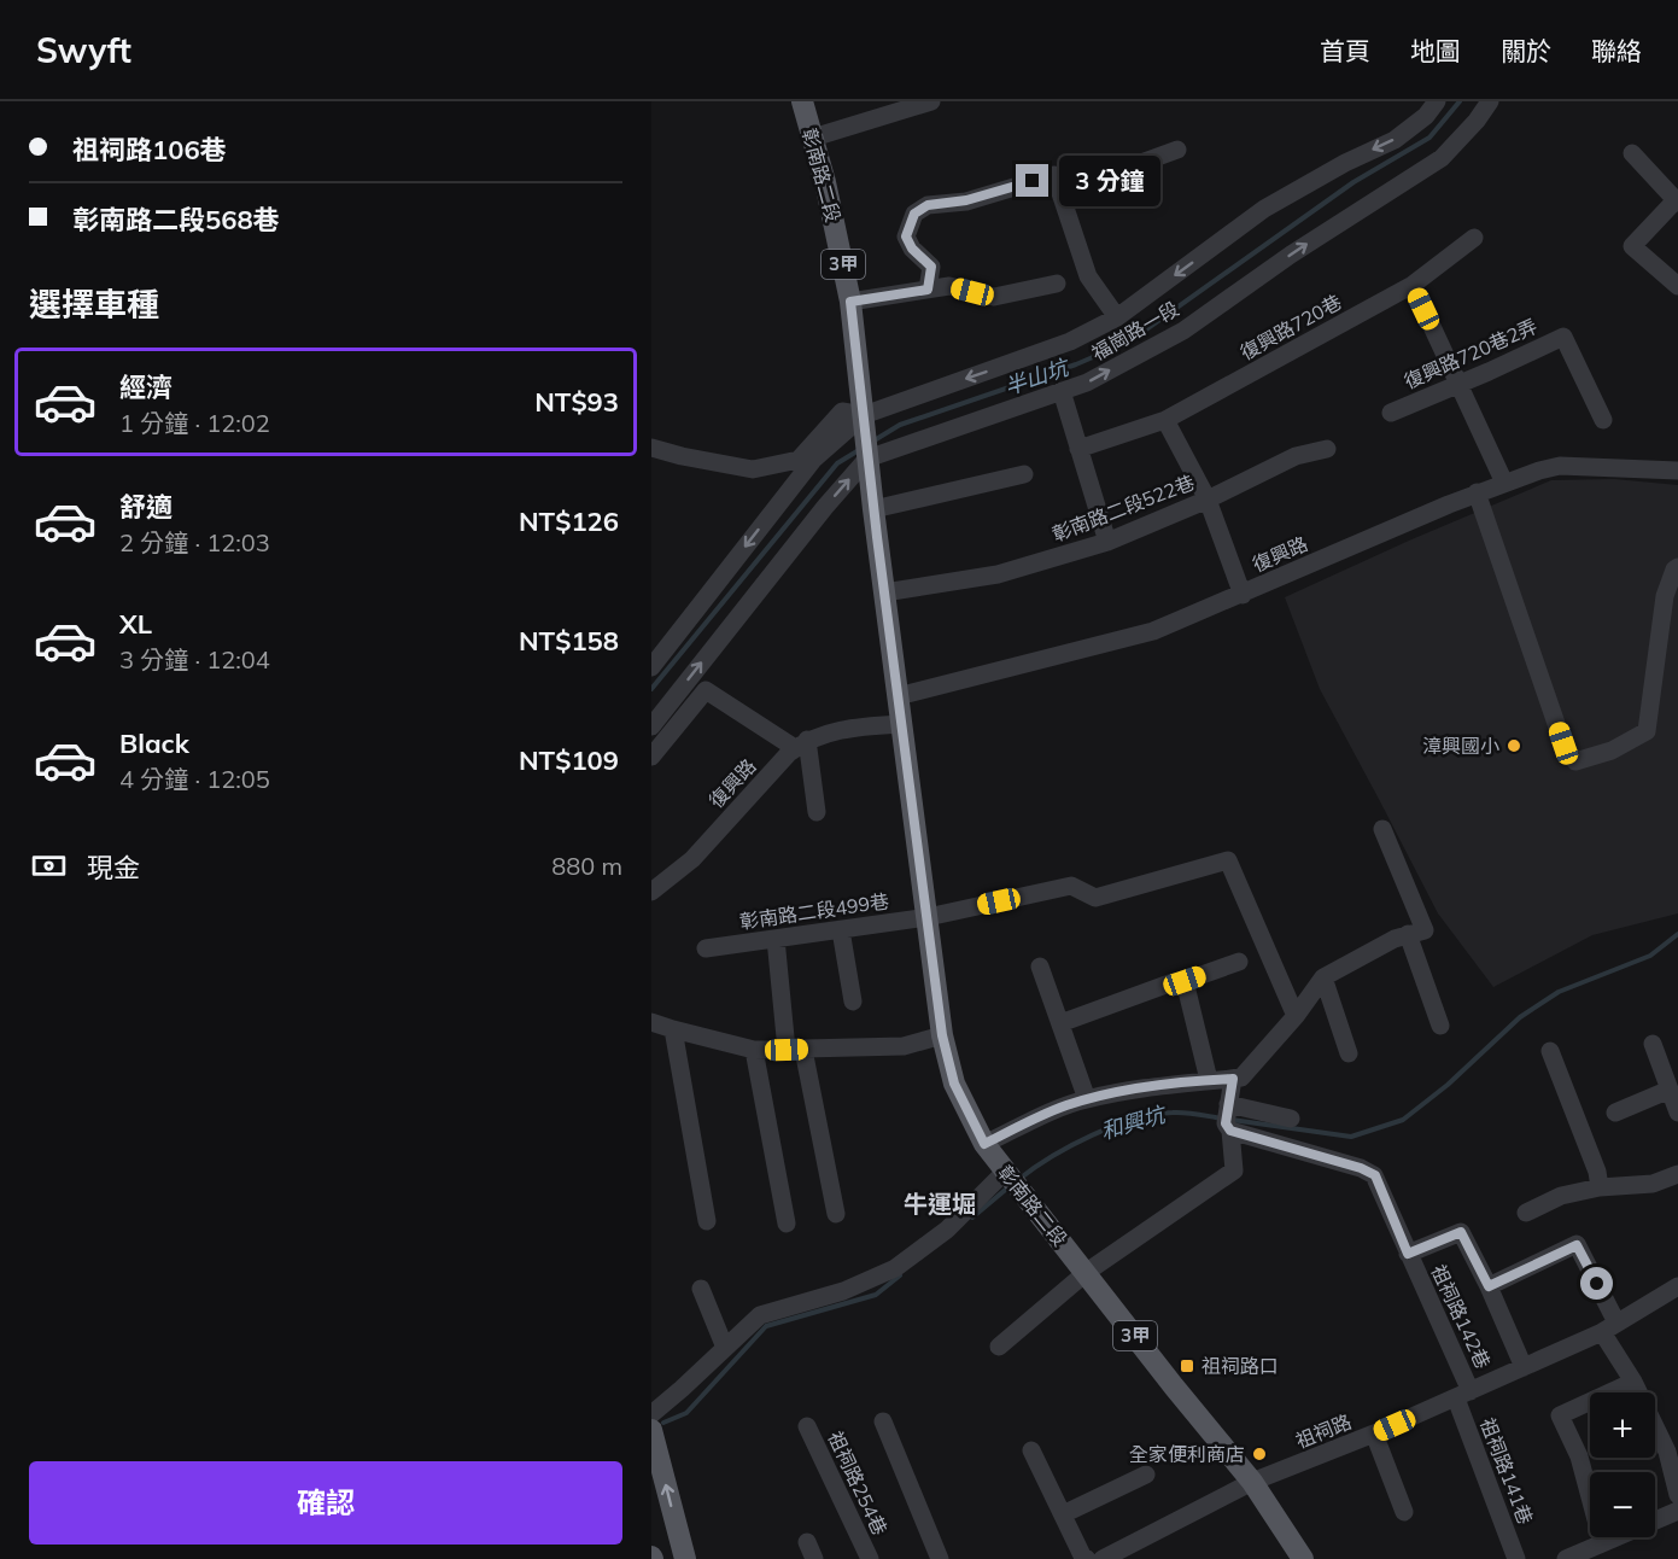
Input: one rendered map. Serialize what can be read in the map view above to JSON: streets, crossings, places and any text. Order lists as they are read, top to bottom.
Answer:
{
  "streets": {
    "main road": ["彰南路二段", "3甲"],
    "street": [
      "復興路720巷",
      "福崗路一段",
      "復興路720巷2弄",
      "彰南路二段522巷",
      "復興路",
      "彰南路二段499巷",
      "祖祠路142巷",
      "祖祠路",
      "祖祠路141巷",
      "祖祠路254巷"
    ]
  },
  "crossings": [
    ["彰南路二段", "福崗路一段"],
    ["彰南路二段", "彰南路二段522巷"],
    ["彰南路二段", "復興路"],
    ["彰南路二段", "彰南路二段499巷"],
    ["彰南路二段", "祖祠路"],
    ["祖祠路142巷", "祖祠路"],
    ["祖祠路142巷", "祖祠路141巷"],
    ["祖祠路", "祖祠路141巷"]
  ],
  "districts": ["牛運堀"],
  "water": ["半山坑", "和興坑"],
  "places": {
    "other": ["漳興國小", "全家便利商店"],
    "transit": ["祖祠路口"]
  },
  "page": {
    "header": "Swyft",
    "nav": [
      "首頁",
      "地圖",
      "關於",
      "聯絡"
    ],
    "banner": ["祖祠路106巷", "彰南路二段568巷"],
    "bubble": "3 分鐘",
    "heading": "選擇車種",
    "list": [
      {
        "name": "經濟",
        "note": "1 分鐘 · 12:02",
        "value": "NT$93"
      },
      {
        "name": "舒適",
        "note": "2 分鐘 · 12:03",
        "value": "NT$126"
      },
      {
        "name": "XL",
        "note": "3 分鐘 · 12:04",
        "value": "NT$158"
      },
      {
        "name": "Black",
        "note": "4 分鐘 · 12:05",
        "value": "NT$109"
      }
    ],
    "pay": ["現金", "880 m"],
    "map_buttons": ["+", "−"],
    "buttons": "確認"
  }
}
